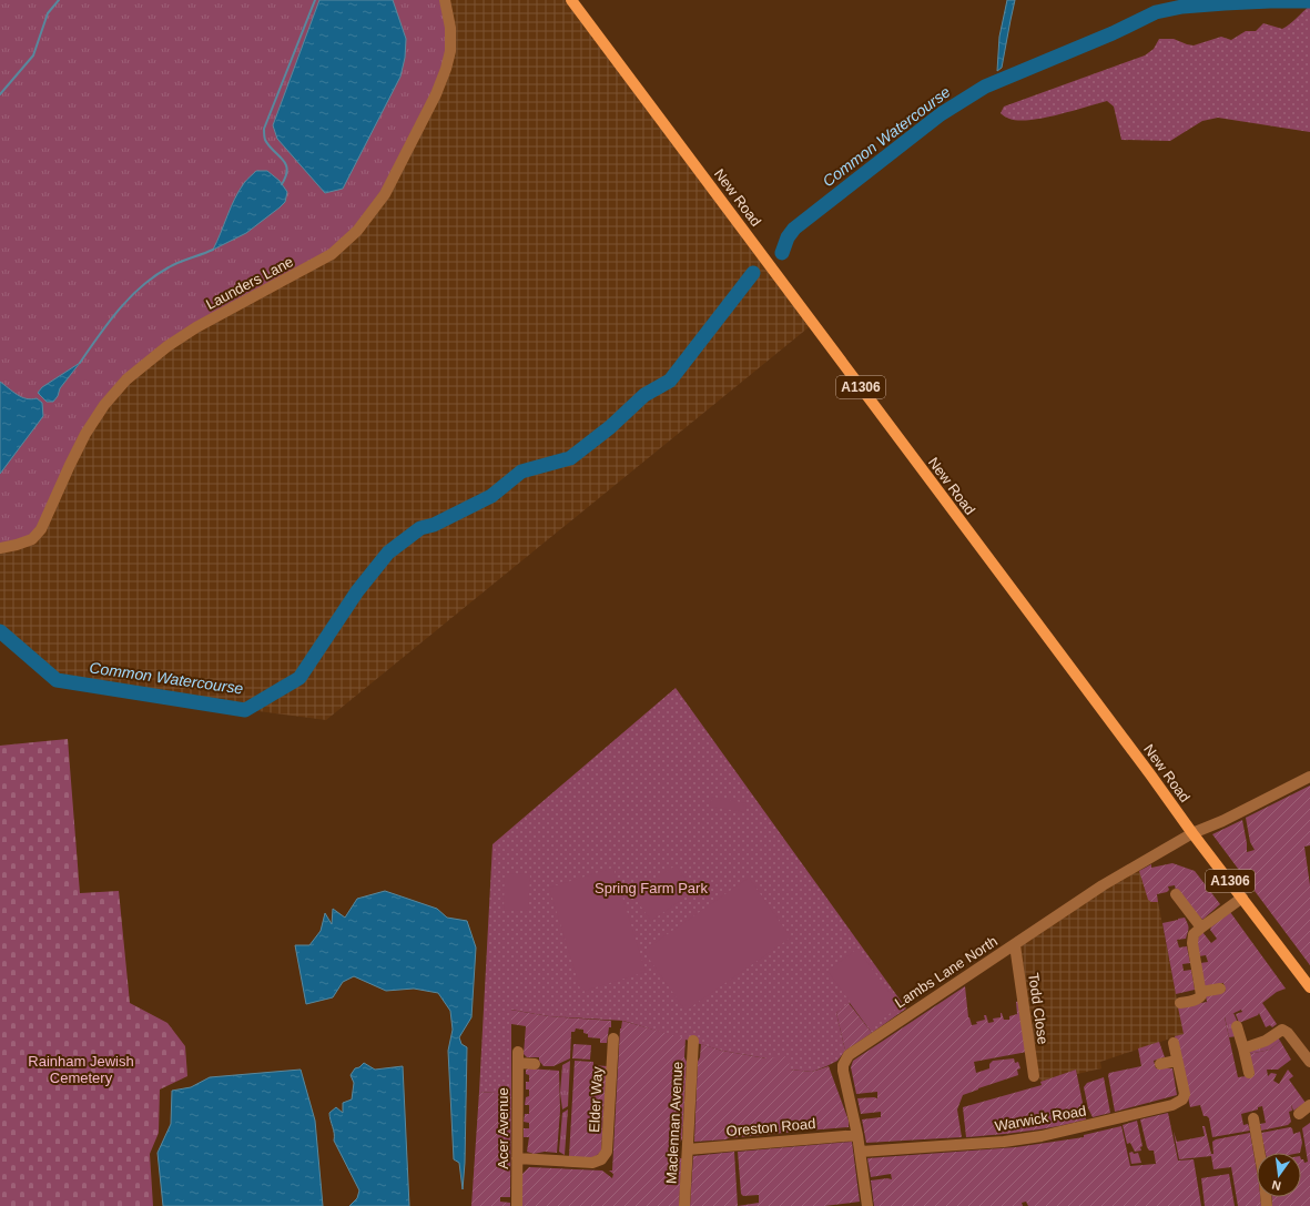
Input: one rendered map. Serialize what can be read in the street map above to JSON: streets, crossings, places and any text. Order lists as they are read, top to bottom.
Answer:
{
  "streets": {
    "main road": ["New Road", "A1306"],
    "street": [
      "Launders Lane",
      "Lambs Lane North",
      "Todd Close",
      "Elder Way",
      "Warwick Road",
      "Maclennan Avenue",
      "Oreston Road",
      "Acer Avenue"
    ]
  },
  "crossings": [
    ["New Road", "Lambs Lane North"],
    ["Lambs Lane North", "Todd Close"],
    ["Lambs Lane North", "Warwick Road"],
    ["Lambs Lane North", "Oreston Road"],
    ["Elder Way", "Acer Avenue"],
    ["Maclennan Avenue", "Oreston Road"]
  ],
  "water": ["Common Watercourse"],
  "parks": ["Spring Farm Park", "Rainham Jewish Cemetery"],
  "north": "bottom"
}
